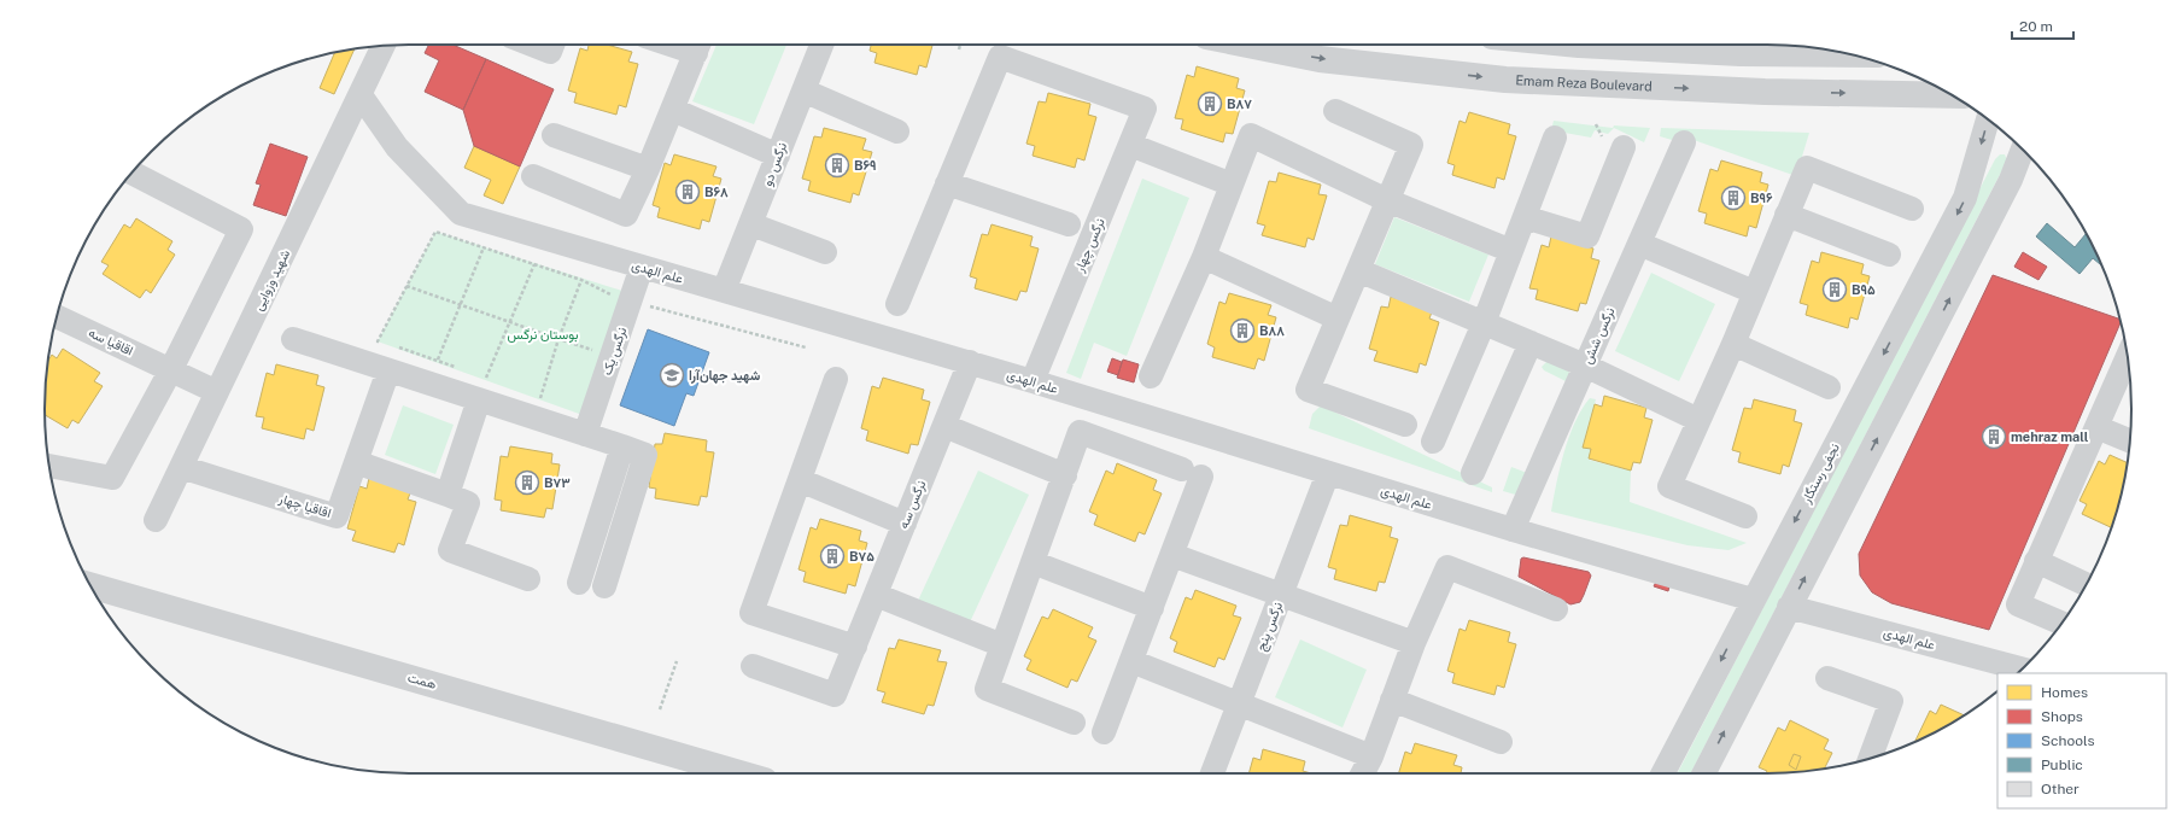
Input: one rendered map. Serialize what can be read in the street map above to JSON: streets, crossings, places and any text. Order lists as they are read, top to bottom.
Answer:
{
  "streets": {
    "street": [
      "Emam Reza Boulevard",
      "نرگس دو",
      "نرگس چهار",
      "علم الهدی",
      "شهید وزوایی",
      "نرگس شش",
      "اقاقیا سه",
      "نرگس یک",
      "نجفی رستگار",
      "نرگس سه",
      "اقاقیا چهار",
      "نرگس پنج",
      "همت"
    ]
  },
  "crossings": [
    ["نرگس دو", "علم الهدی"],
    ["نرگس چهار", "علم الهدی"],
    ["علم الهدی", "شهید وزوایی"],
    ["علم الهدی", "نرگس شش"],
    ["علم الهدی", "نرگس یک"],
    ["علم الهدی", "نجفی رستگار"],
    ["علم الهدی", "نرگس سه"],
    ["علم الهدی", "نرگس پنج"],
    ["شهید وزوایی", "اقاقیا سه"],
    ["شهید وزوایی", "اقاقیا چهار"]
  ],
  "parks": ["بوستان نرگس"],
  "places": {
    "building": [
      "B۸۷",
      "B۶۹",
      "B۶۸",
      "B۹۶",
      "B۹۵",
      "B۸۸",
      "mehraz mall",
      "B۷۳",
      "B۷۵"
    ],
    "school or university": ["شهید جهان‌آرا"]
  },
  "legend": [
    "Homes",
    "Shops",
    "Schools",
    "Public",
    "Other"
  ],
  "scale_bar": "20 m"
}
